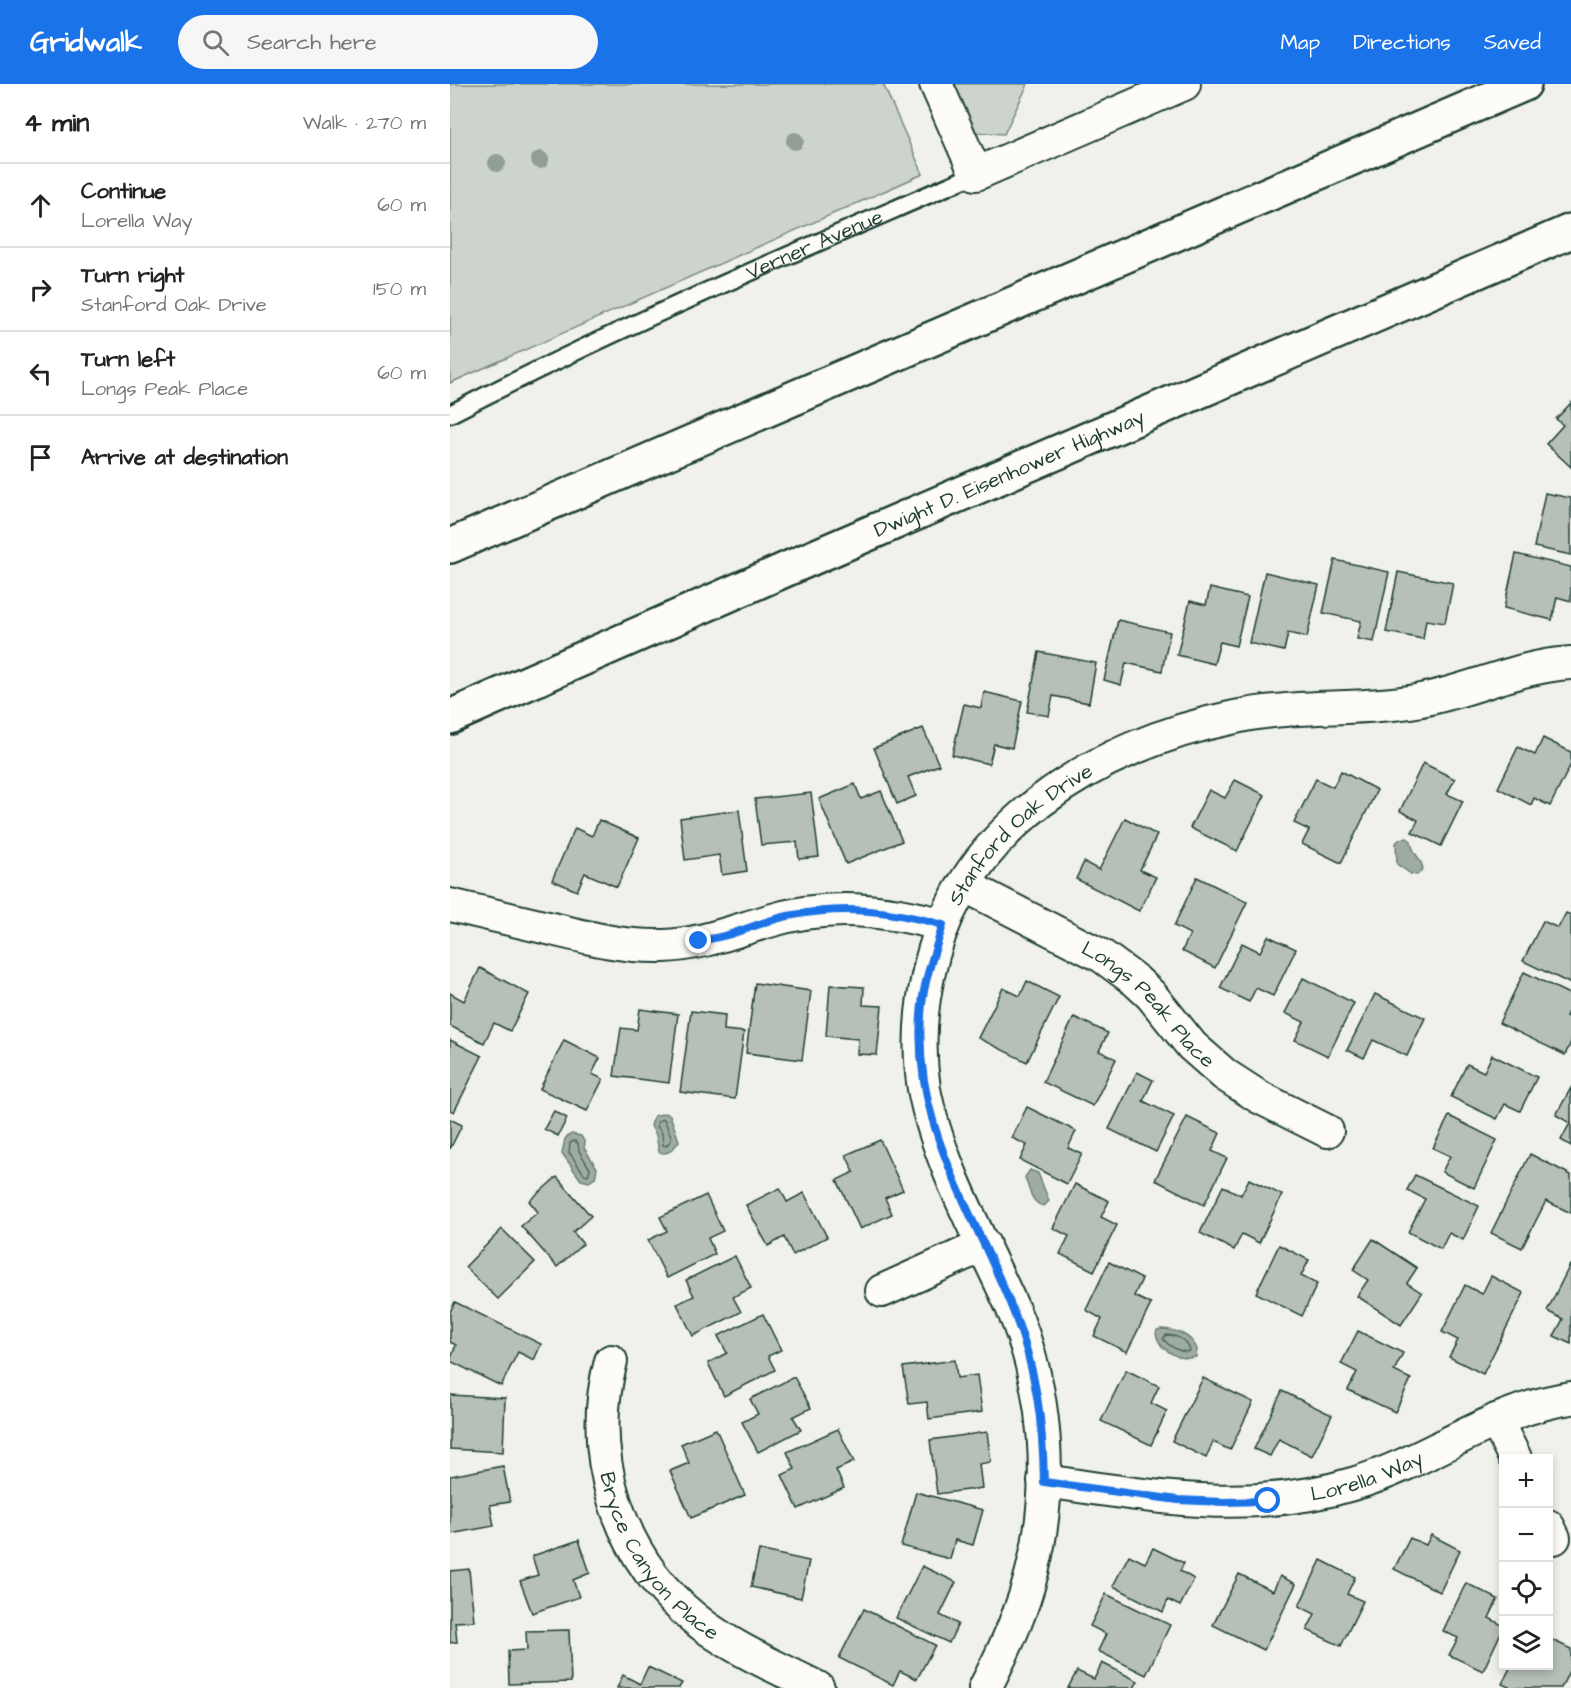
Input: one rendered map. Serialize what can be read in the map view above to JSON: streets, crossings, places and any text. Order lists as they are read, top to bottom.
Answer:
{
  "streets": {
    "highway": ["Dwight D. Eisenhower Highway"],
    "street": [
      "Verner Avenue",
      "Stanford Oak Drive",
      "Longs Peak Place",
      "Lorella Way",
      "Bryce Canyon Place"
    ]
  },
  "crossings": [
    ["Stanford Oak Drive", "Longs Peak Place"],
    ["Stanford Oak Drive", "Lorella Way"]
  ],
  "page": {
    "header": "Gridwalk",
    "search": "Search here",
    "nav": ["Map", "Directions", "Saved"],
    "heading": ["4 min", "Walk · 270 m"],
    "list": [
      ["Continue", "Lorella Way", "60 m"],
      ["Turn right", "Stanford Oak Drive", "150 m"],
      ["Turn left", "Longs Peak Place", "60 m"],
      "Arrive at destination"
    ],
    "map_buttons": ["+", "−"]
  }
}
